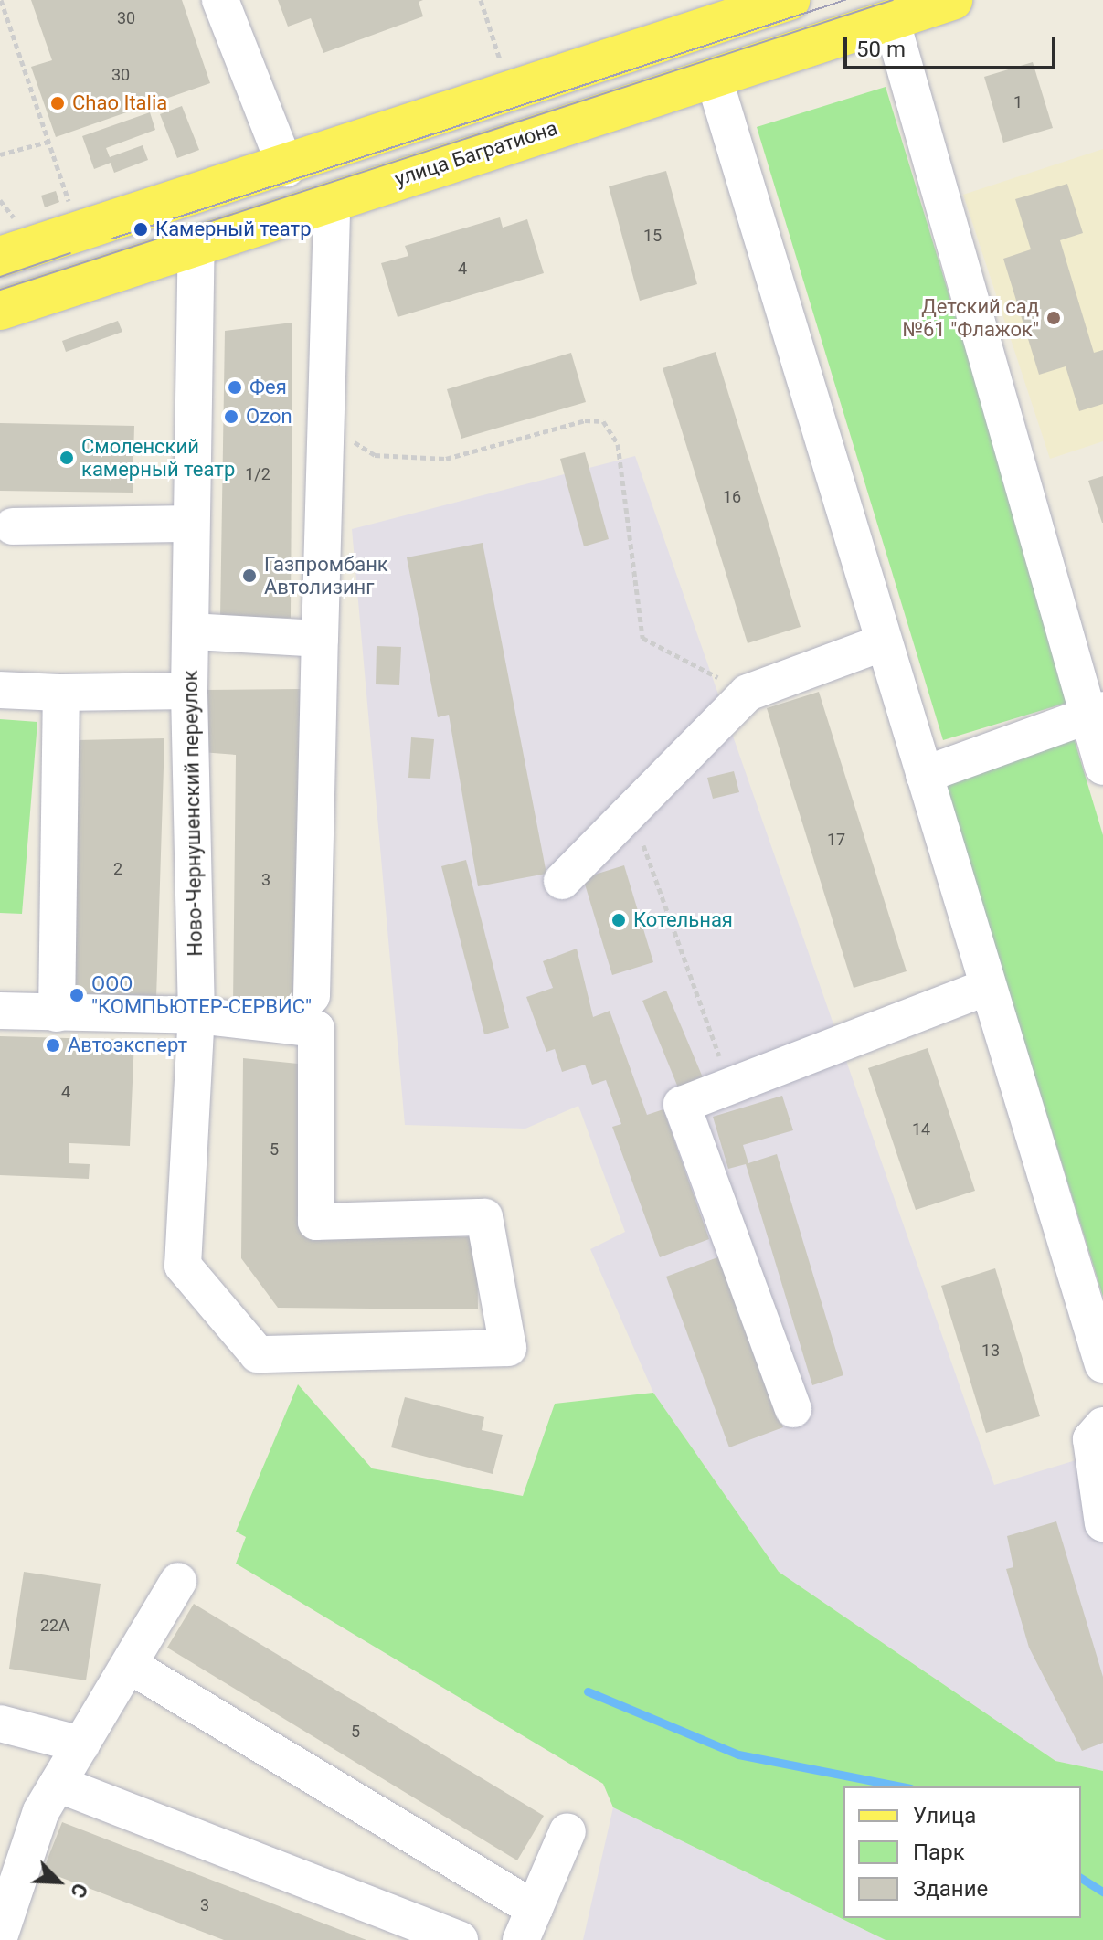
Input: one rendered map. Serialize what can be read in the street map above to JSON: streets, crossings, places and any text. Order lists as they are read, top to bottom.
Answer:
{
  "streets": {
    "main road": ["улица Багратиона"],
    "street": ["Ново-Чернушенский переулок"]
  },
  "crossings": [
    ["улица Багратиона", "Ново-Чернушенский переулок"]
  ],
  "places": [
    "Chao Italia",
    "Камерный театр",
    "Детский сад №61 \"Флажок\"",
    "Фея",
    "Ozon",
    "Смоленский камерный театр",
    "Газпромбанк Автолизинг",
    "Котельная",
    "ООО \"КОМПЬЮТЕР-СЕРВИС\"",
    "Автоэксперт"
  ],
  "house_numbers": [
    "30",
    "30",
    "1",
    "15",
    "4",
    "1/2",
    "16",
    "17",
    "2",
    "3",
    "4",
    "14",
    "5",
    "13",
    "22А",
    "5",
    "3"
  ],
  "legend": ["Улица", "Парк", "Здание"],
  "scale_bar": "50 m",
  "north": "bottom right"
}
